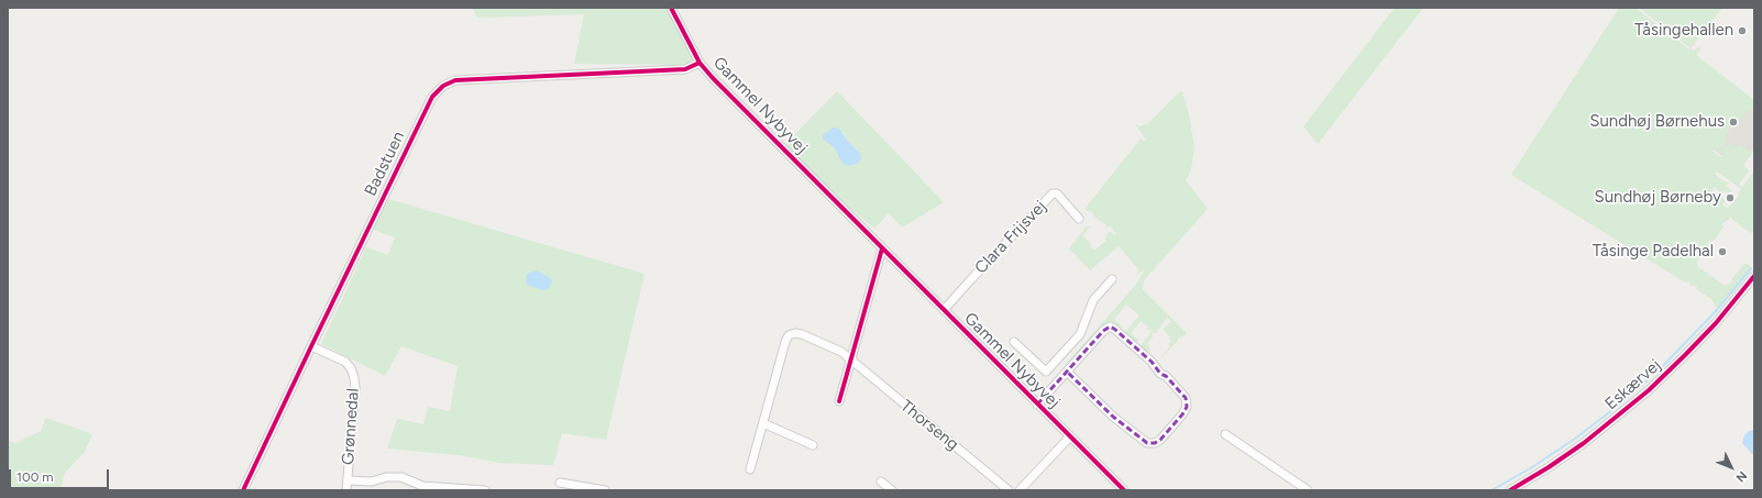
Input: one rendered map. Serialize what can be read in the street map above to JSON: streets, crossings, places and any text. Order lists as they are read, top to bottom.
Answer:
{
  "streets": {
    "street": [
      "Gammel Nybyvej",
      "Badstuen",
      "Clara Frijsvej",
      "Eskærvej",
      "Thorseng",
      "Grønnedal"
    ]
  },
  "crossings": [
    ["Gammel Nybyvej", "Badstuen"],
    ["Gammel Nybyvej", "Clara Frijsvej"],
    ["Badstuen", "Grønnedal"]
  ],
  "places": [
    "Tåsingehallen",
    "Sundhøj Børnehus",
    "Sundhøj Børneby",
    "Tåsinge Padelhal"
  ],
  "scale_bar": "100 m",
  "north": "bottom right"
}
